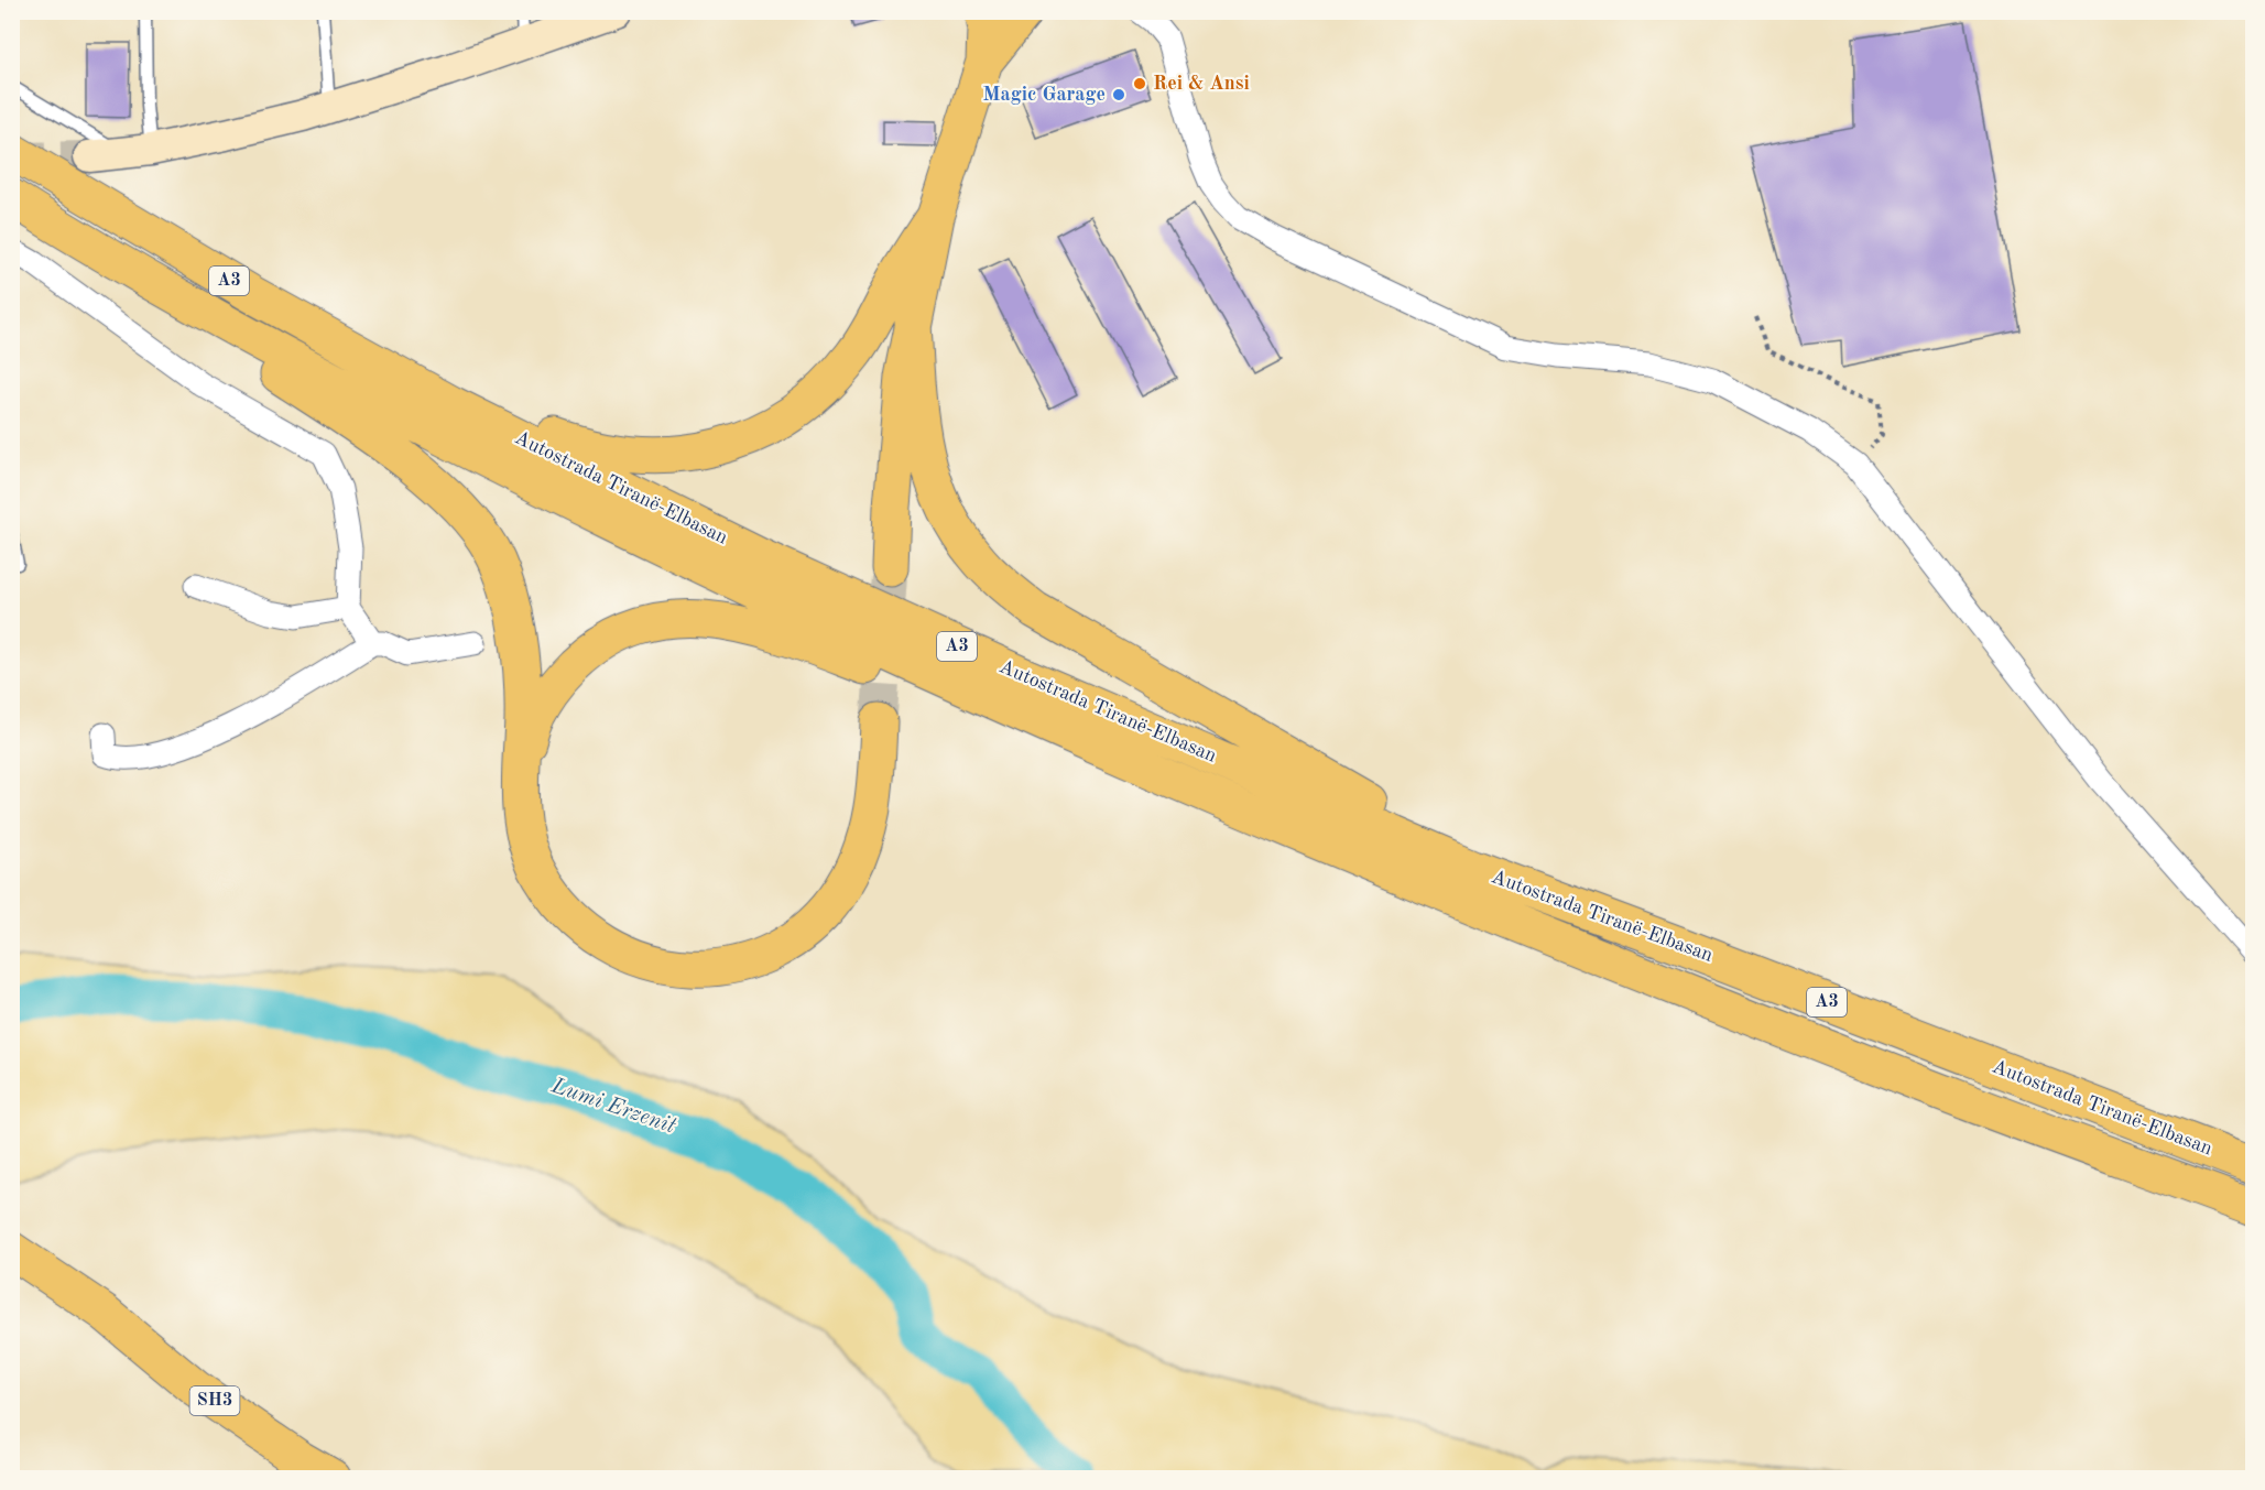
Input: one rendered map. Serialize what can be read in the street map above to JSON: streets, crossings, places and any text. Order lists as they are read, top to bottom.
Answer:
{
  "streets": {
    "main road": ["A3", "Autostrada Tiranë-Elbasan", "SH3"]
  },
  "water": ["Lumi Erzenit"],
  "places": ["Rei & Ansi", "Magic Garage"]
}
